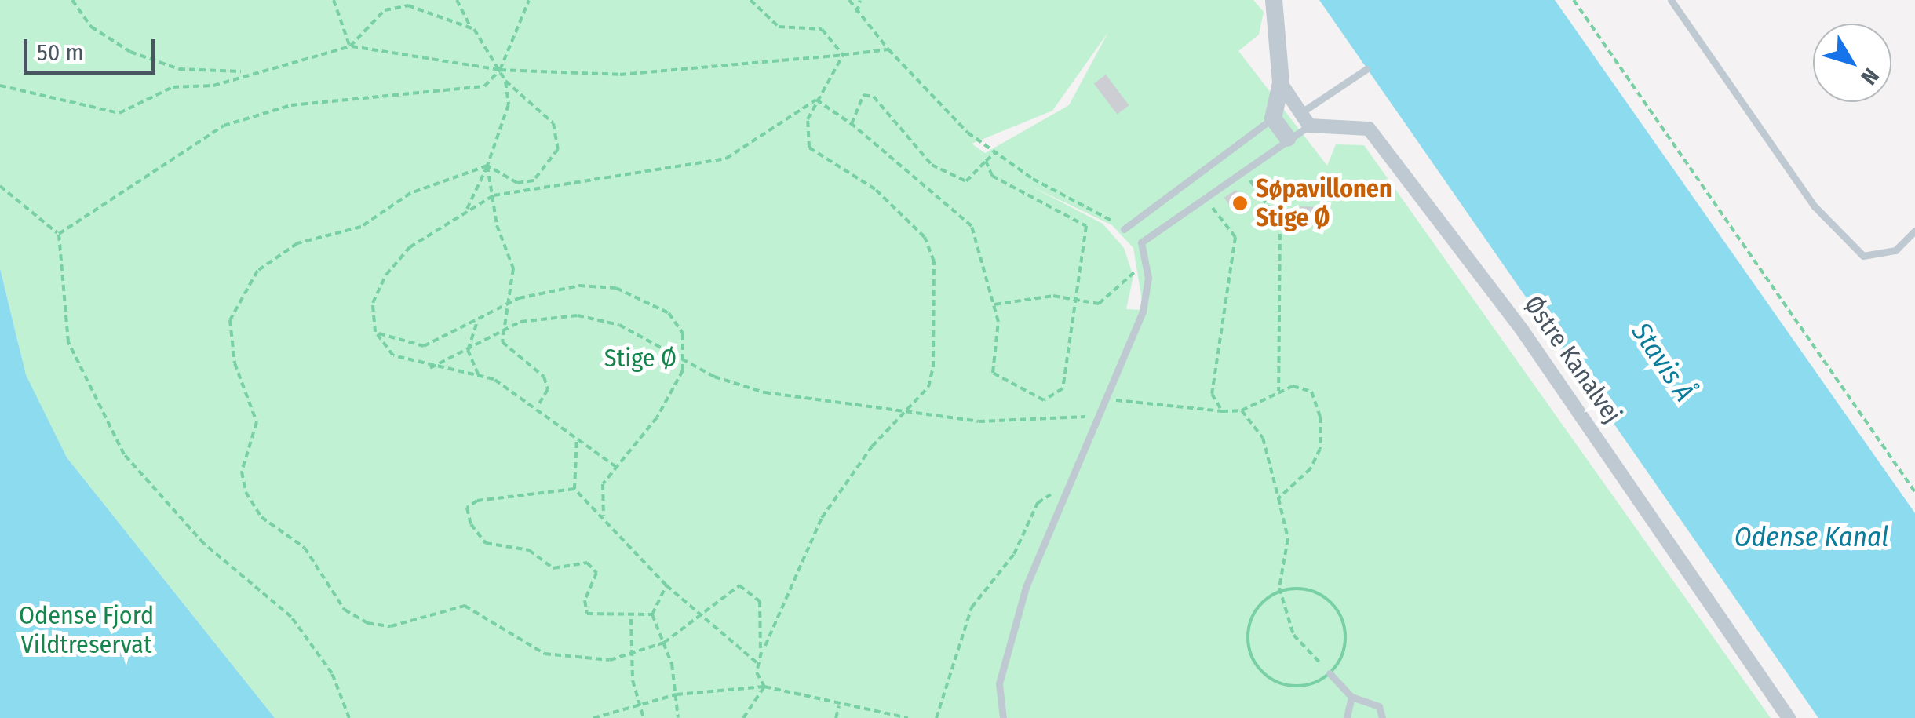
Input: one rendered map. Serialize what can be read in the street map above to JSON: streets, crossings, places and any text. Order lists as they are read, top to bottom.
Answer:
{
  "streets": {
    "street": ["Østre Kanalvej"]
  },
  "water": ["Stavis Å", "Odense Kanal"],
  "parks": ["Stige Ø", "Odense Fjord Vildtreservat"],
  "places": ["Søpavillonen Stige Ø"],
  "scale_bar": "50 m",
  "north": "bottom right"
}
